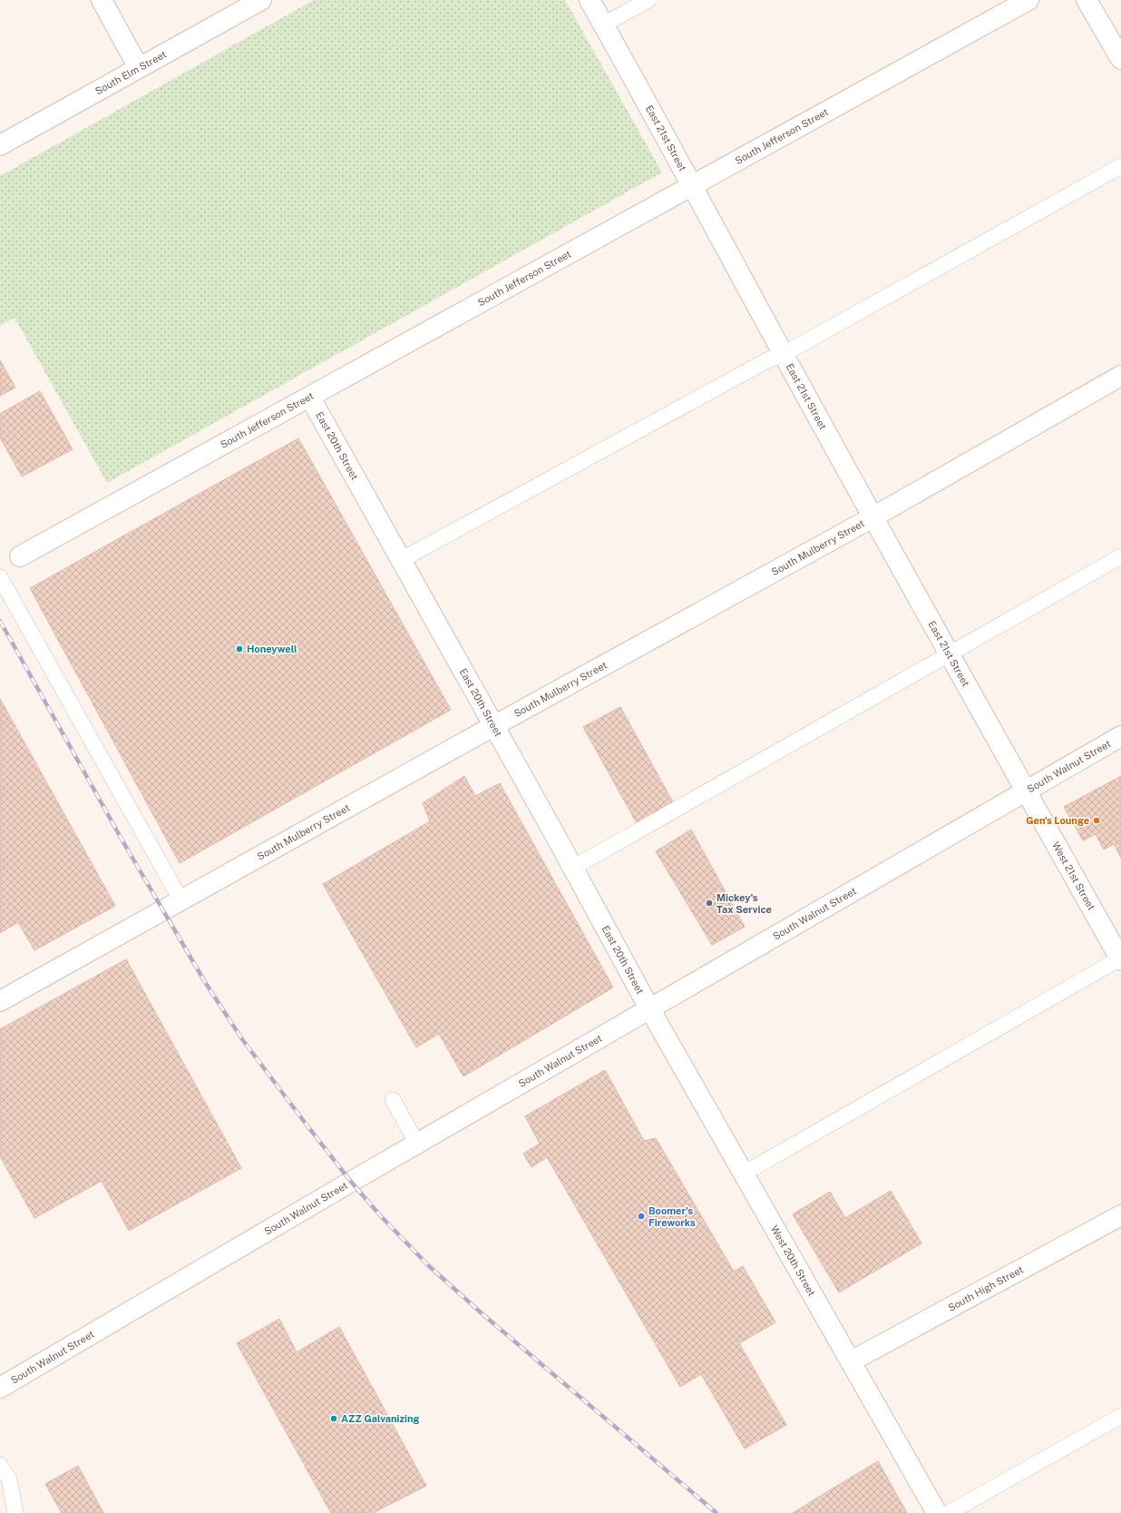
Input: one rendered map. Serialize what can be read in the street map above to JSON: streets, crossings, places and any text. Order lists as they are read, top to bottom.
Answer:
{
  "streets": {
    "street": [
      "South Elm Street",
      "South Jefferson Street",
      "East 21st Street",
      "East 20th Street",
      "South Mulberry Street",
      "South Walnut Street",
      "West 21st Street",
      "West 20th Street",
      "South High Street"
    ]
  },
  "crossings": [
    ["South Jefferson Street", "East 21st Street"],
    ["South Jefferson Street", "East 20th Street"],
    ["East 21st Street", "South Mulberry Street"],
    ["East 21st Street", "South Walnut Street"],
    ["East 21st Street", "West 21st Street"],
    ["East 20th Street", "South Mulberry Street"],
    ["East 20th Street", "South Walnut Street"],
    ["East 20th Street", "West 20th Street"],
    ["South Walnut Street", "West 21st Street"],
    ["South Walnut Street", "West 20th Street"],
    ["West 20th Street", "South High Street"]
  ],
  "places": [
    "Honeywell",
    "Gen's Lounge",
    "Mickey's Tax Service",
    "Boomer's Fireworks",
    "AZZ Galvanizing"
  ]
}
